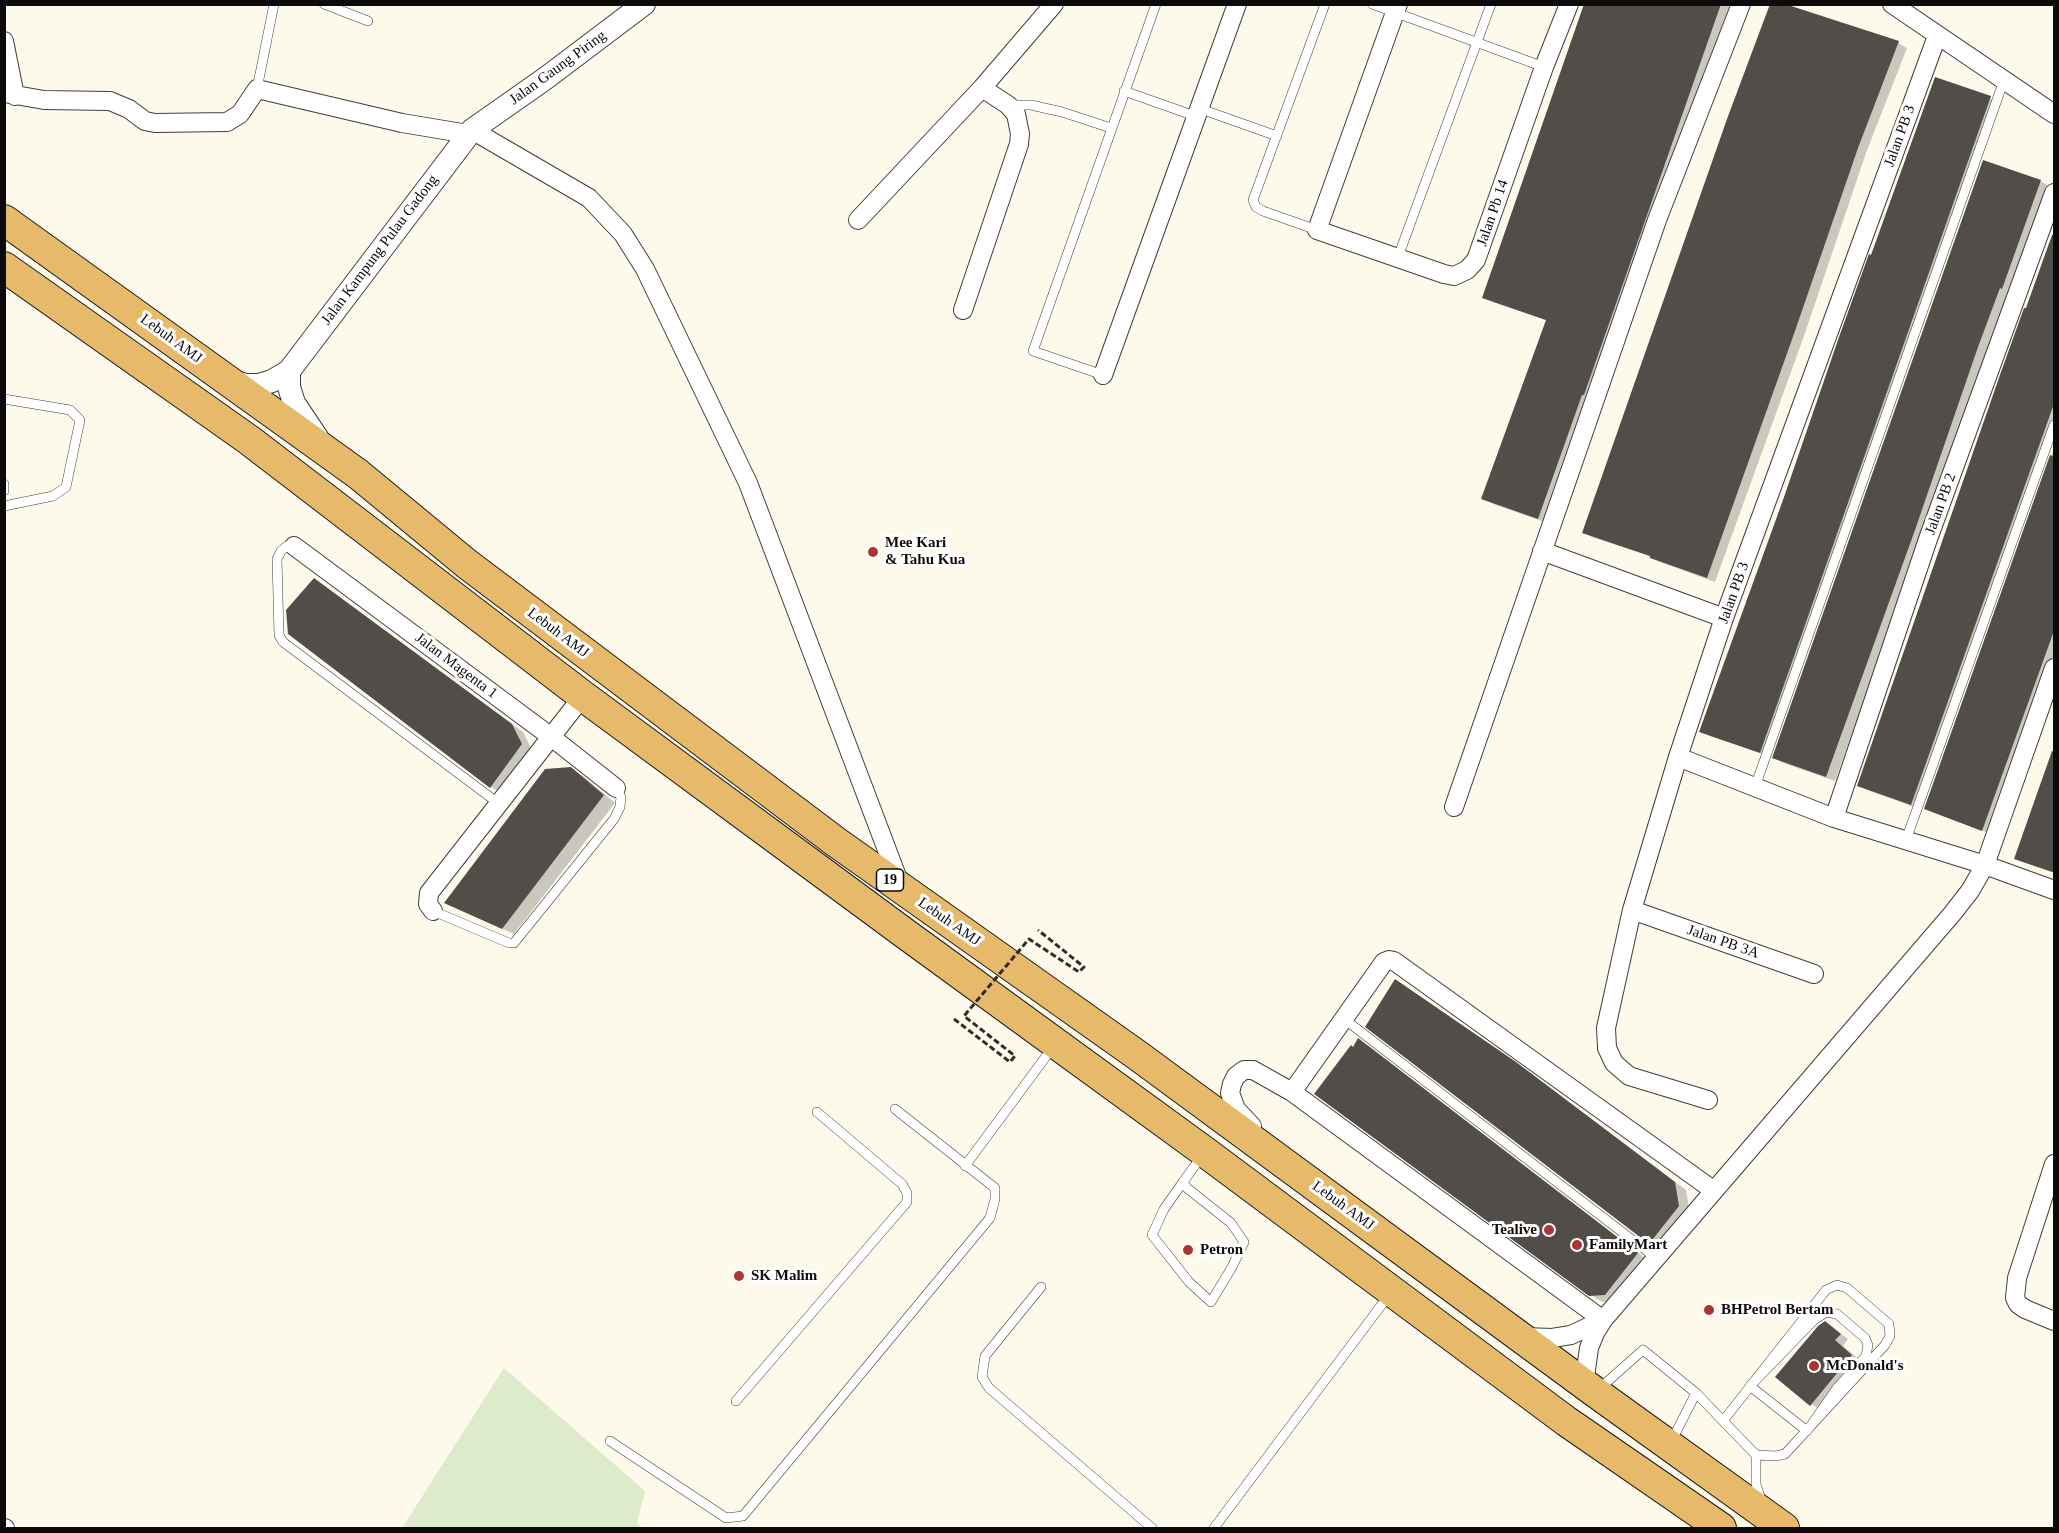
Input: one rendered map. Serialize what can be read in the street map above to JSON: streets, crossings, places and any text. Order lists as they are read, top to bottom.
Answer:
{
  "streets": {
    "highway": ["Lebuh AMJ", "19"],
    "street": [
      "Jalan Gaung Piring",
      "Jalan PB 3",
      "Jalan Pb 14",
      "Jalan Kampung Pulau Gadong",
      "Jalan PB 2",
      "Jalan Magenta 1",
      "Jalan PB 3A"
    ]
  },
  "crossings": [
    ["Jalan Gaung Piring", "Jalan Kampung Pulau Gadong"],
    ["Jalan PB 3", "Jalan PB 3A"]
  ],
  "places": [
    "Mee Kari & Tahu Kua",
    "Tealive",
    "FamilyMart",
    "Petron",
    "SK Malim",
    "BHPetrol Bertam",
    "McDonald's"
  ]
}
